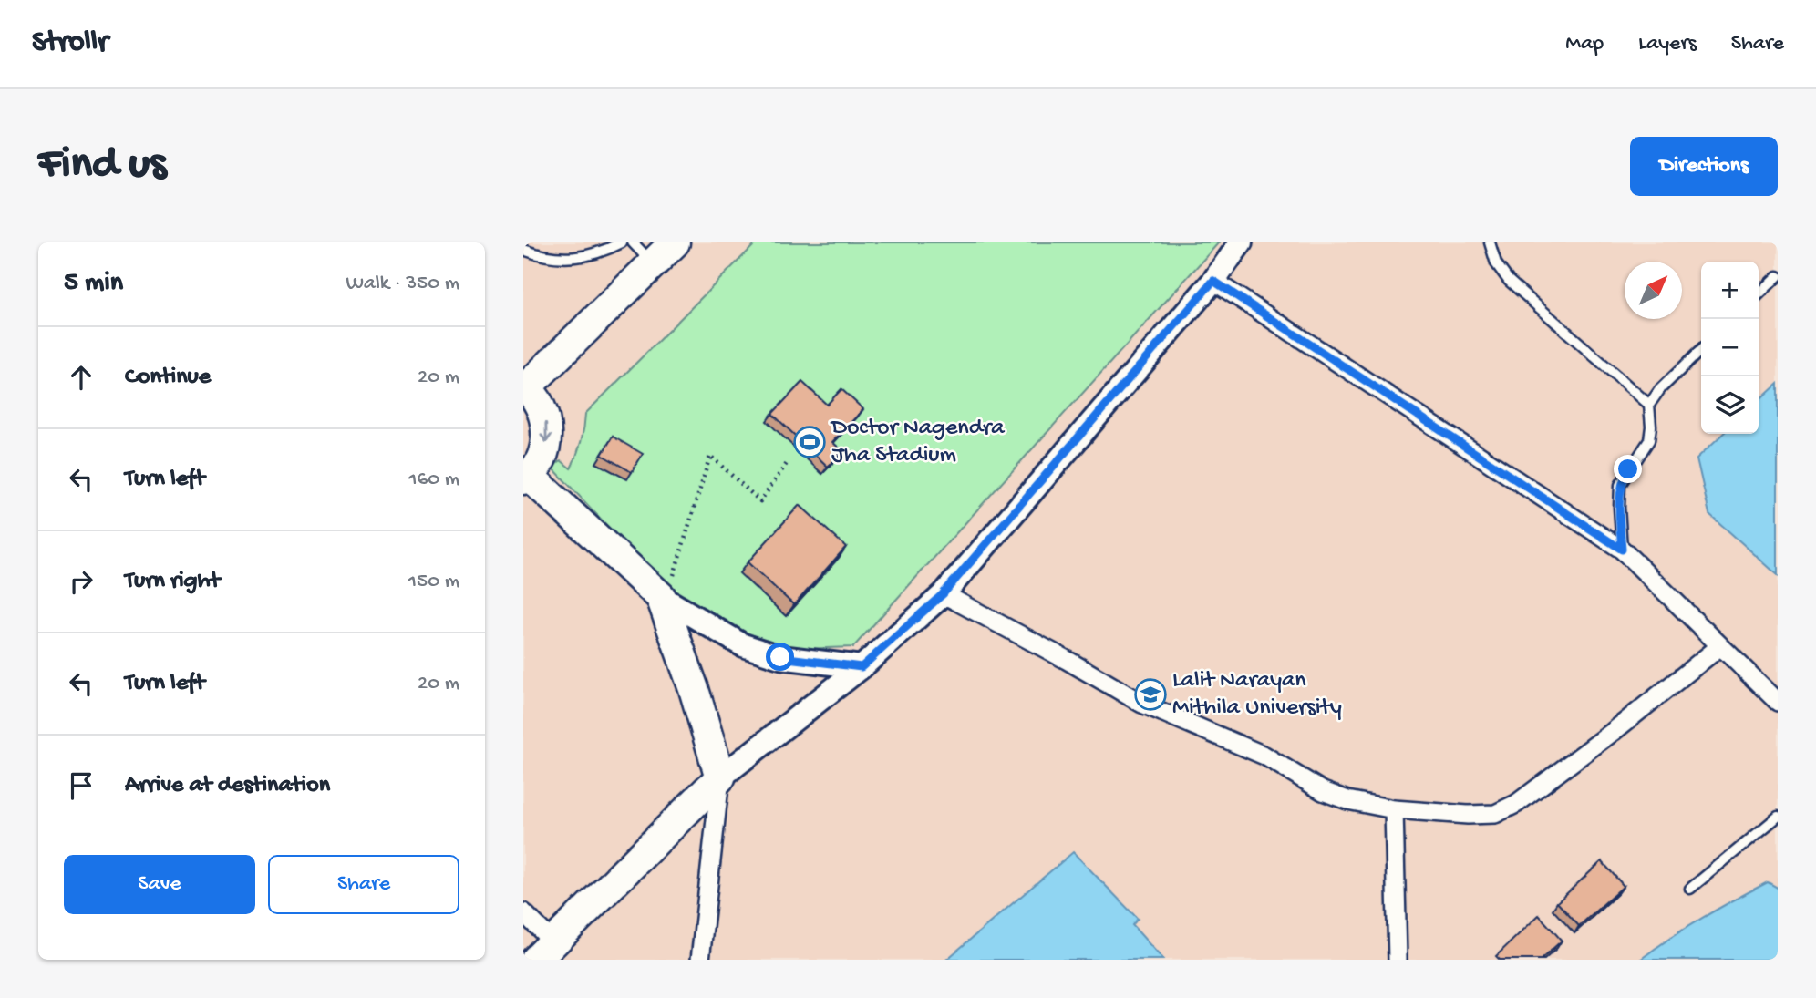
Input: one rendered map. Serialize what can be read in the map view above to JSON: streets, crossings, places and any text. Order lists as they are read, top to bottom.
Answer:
{
  "places": {
    "sports": ["Doctor Nagendra Jha Stadium"],
    "school or university": ["Lalit Narayan Mithila University"]
  },
  "north": "top right",
  "page": {
    "header": "Strollr",
    "nav": ["Map", "Layers", "Share"],
    "buttons": [
      "Directions",
      ["Save", "Share"]
    ],
    "title": "Find us",
    "heading": ["5 min", "Walk · 350 m"],
    "map_buttons": ["+", "−"],
    "list": [
      ["Continue", "20 m"],
      ["Turn left", "160 m"],
      ["Turn right", "150 m"],
      ["Turn left", "20 m"],
      "Arrive at destination"
    ]
  }
}
